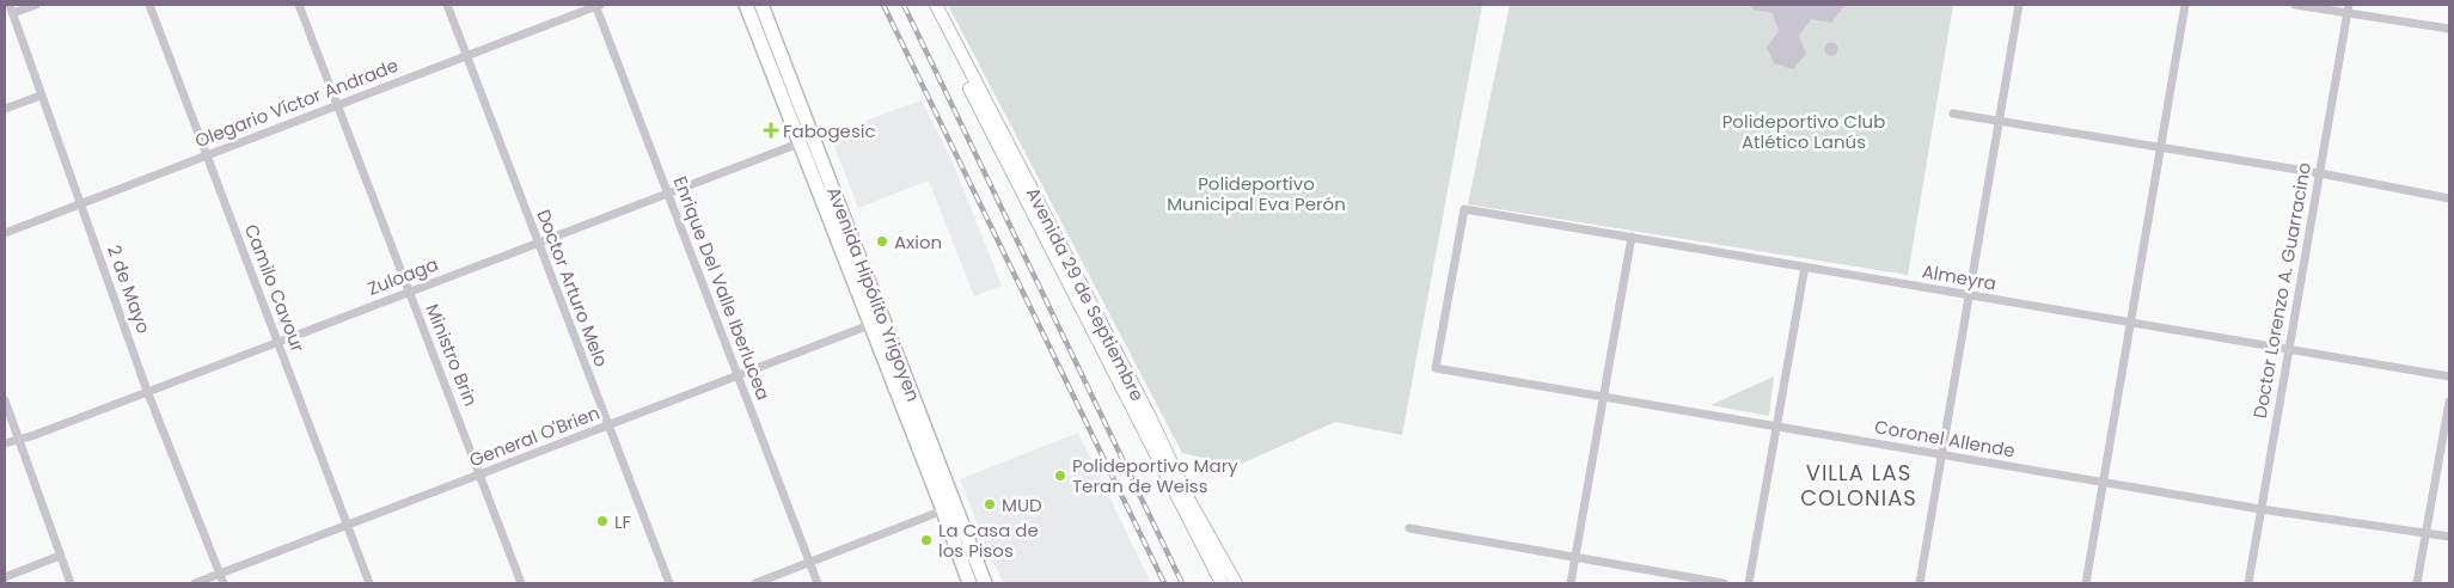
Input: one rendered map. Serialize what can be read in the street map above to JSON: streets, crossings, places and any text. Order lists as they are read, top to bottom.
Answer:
{
  "streets": {
    "main road": ["Avenida Hipólito Yrigoyen"],
    "street": [
      "Olegario Víctor Andrade",
      "Zuloaga",
      "Almeyra",
      "Camilo Cavour",
      "Doctor Arturo Melo",
      "Enrique Del Valle Iberlucea",
      "2 de Mayo",
      "Doctor Lorenzo A. Guarracino",
      "Avenida 29 de Septiembre",
      "Ministro Brin",
      "General O'Brien",
      "Coronel Allende"
    ]
  },
  "crossings": [
    ["Olegario Víctor Andrade", "Camilo Cavour"],
    ["Olegario Víctor Andrade", "Doctor Arturo Melo"],
    ["Olegario Víctor Andrade", "Enrique Del Valle Iberlucea"],
    ["Olegario Víctor Andrade", "2 de Mayo"],
    ["Olegario Víctor Andrade", "Ministro Brin"],
    ["Zuloaga", "Camilo Cavour"],
    ["Zuloaga", "Doctor Arturo Melo"],
    ["Zuloaga", "Enrique Del Valle Iberlucea"],
    ["Zuloaga", "2 de Mayo"],
    ["Zuloaga", "Avenida Hipólito Yrigoyen"],
    ["Zuloaga", "Ministro Brin"],
    ["Almeyra", "Doctor Lorenzo A. Guarracino"],
    ["Almeyra", "Coronel Allende"],
    ["Camilo Cavour", "General O'Brien"],
    ["Doctor Arturo Melo", "General O'Brien"],
    ["Enrique Del Valle Iberlucea", "General O'Brien"],
    ["2 de Mayo", "General O'Brien"],
    ["Doctor Lorenzo A. Guarracino", "Coronel Allende"],
    ["Avenida Hipólito Yrigoyen", "General O'Brien"],
    ["Ministro Brin", "General O'Brien"]
  ],
  "districts": ["VILLA LAS COLONIAS"],
  "parks": ["Polideportivo Club Atlético Lanús", "Polideportivo Municipal Eva Perón"],
  "places": {
    "health": ["Fabogesic"],
    "other": [
      "Axion",
      "Polideportivo Mary Teran de Weiss",
      "MUD",
      "LF",
      "La Casa de los Pisos"
    ]
  }
}
